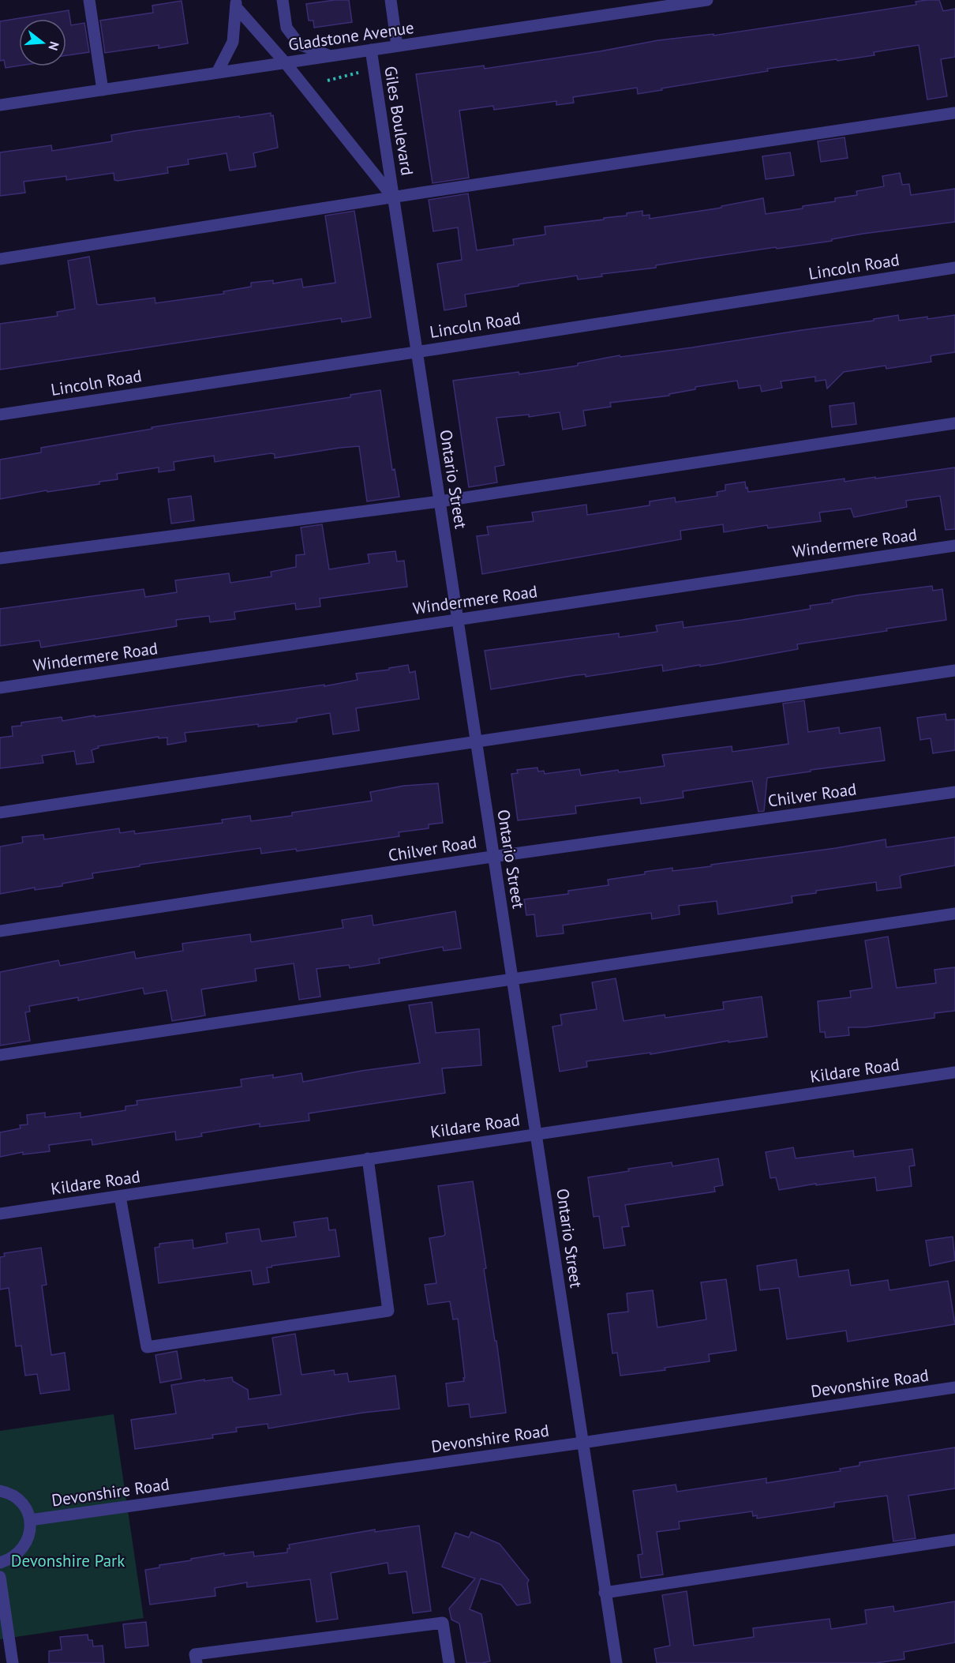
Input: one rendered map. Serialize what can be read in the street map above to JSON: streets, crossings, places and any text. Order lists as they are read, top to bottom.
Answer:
{
  "streets": {
    "street": [
      "Gladstone Avenue",
      "Giles Boulevard",
      "Lincoln Road",
      "Ontario Street",
      "Windermere Road",
      "Chilver Road",
      "Kildare Road",
      "Devonshire Road"
    ]
  },
  "crossings": [
    ["Gladstone Avenue", "Giles Boulevard"],
    ["Giles Boulevard", "Ontario Street"],
    ["Lincoln Road", "Ontario Street"],
    ["Ontario Street", "Windermere Road"],
    ["Ontario Street", "Chilver Road"],
    ["Ontario Street", "Kildare Road"],
    ["Ontario Street", "Devonshire Road"]
  ],
  "parks": ["Devonshire Park"],
  "north": "right"
}
